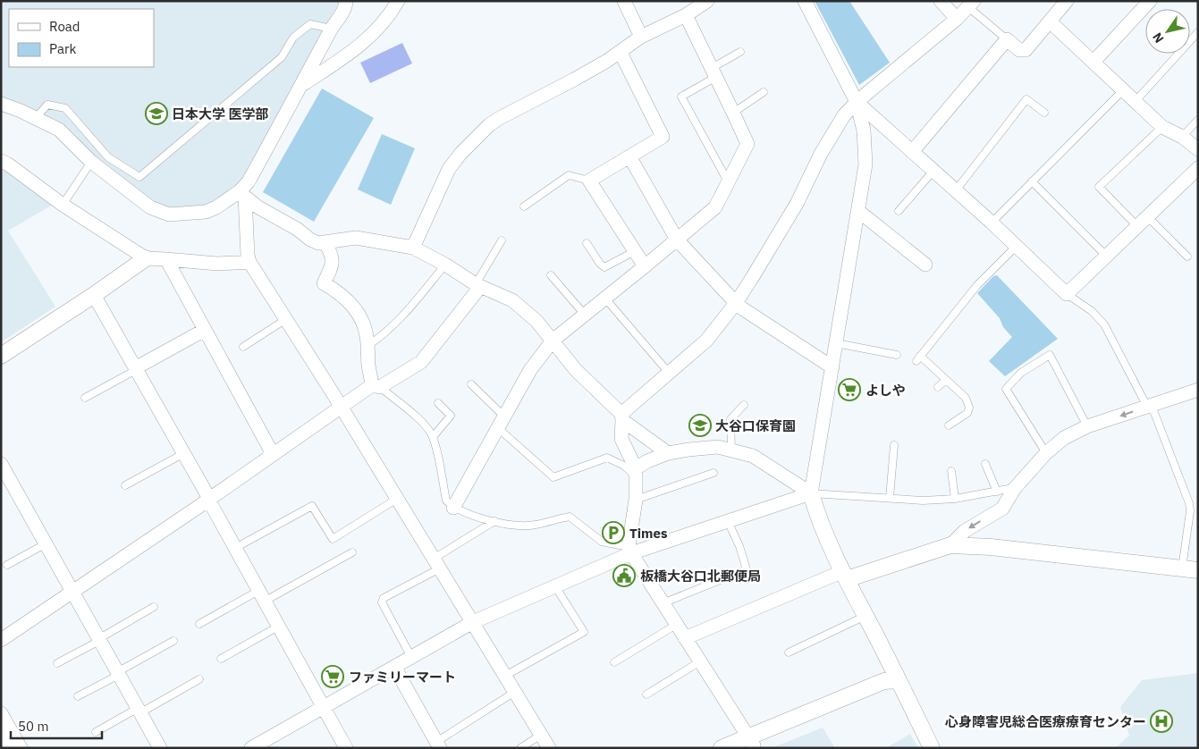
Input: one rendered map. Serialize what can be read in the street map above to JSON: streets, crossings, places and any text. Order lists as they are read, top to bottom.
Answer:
{
  "places": {
    "school or university": ["日本大学 医学部", "大谷口保育園"],
    "supermarket": ["よしや", "ファミリーマート"],
    "parking": ["Times"],
    "public building": ["板橋大谷口北郵便局"],
    "hospital": ["心身障害児総合医療療育センター"]
  },
  "legend": ["Road", "Park"],
  "scale_bar": "50 m",
  "north": "bottom left"
}
